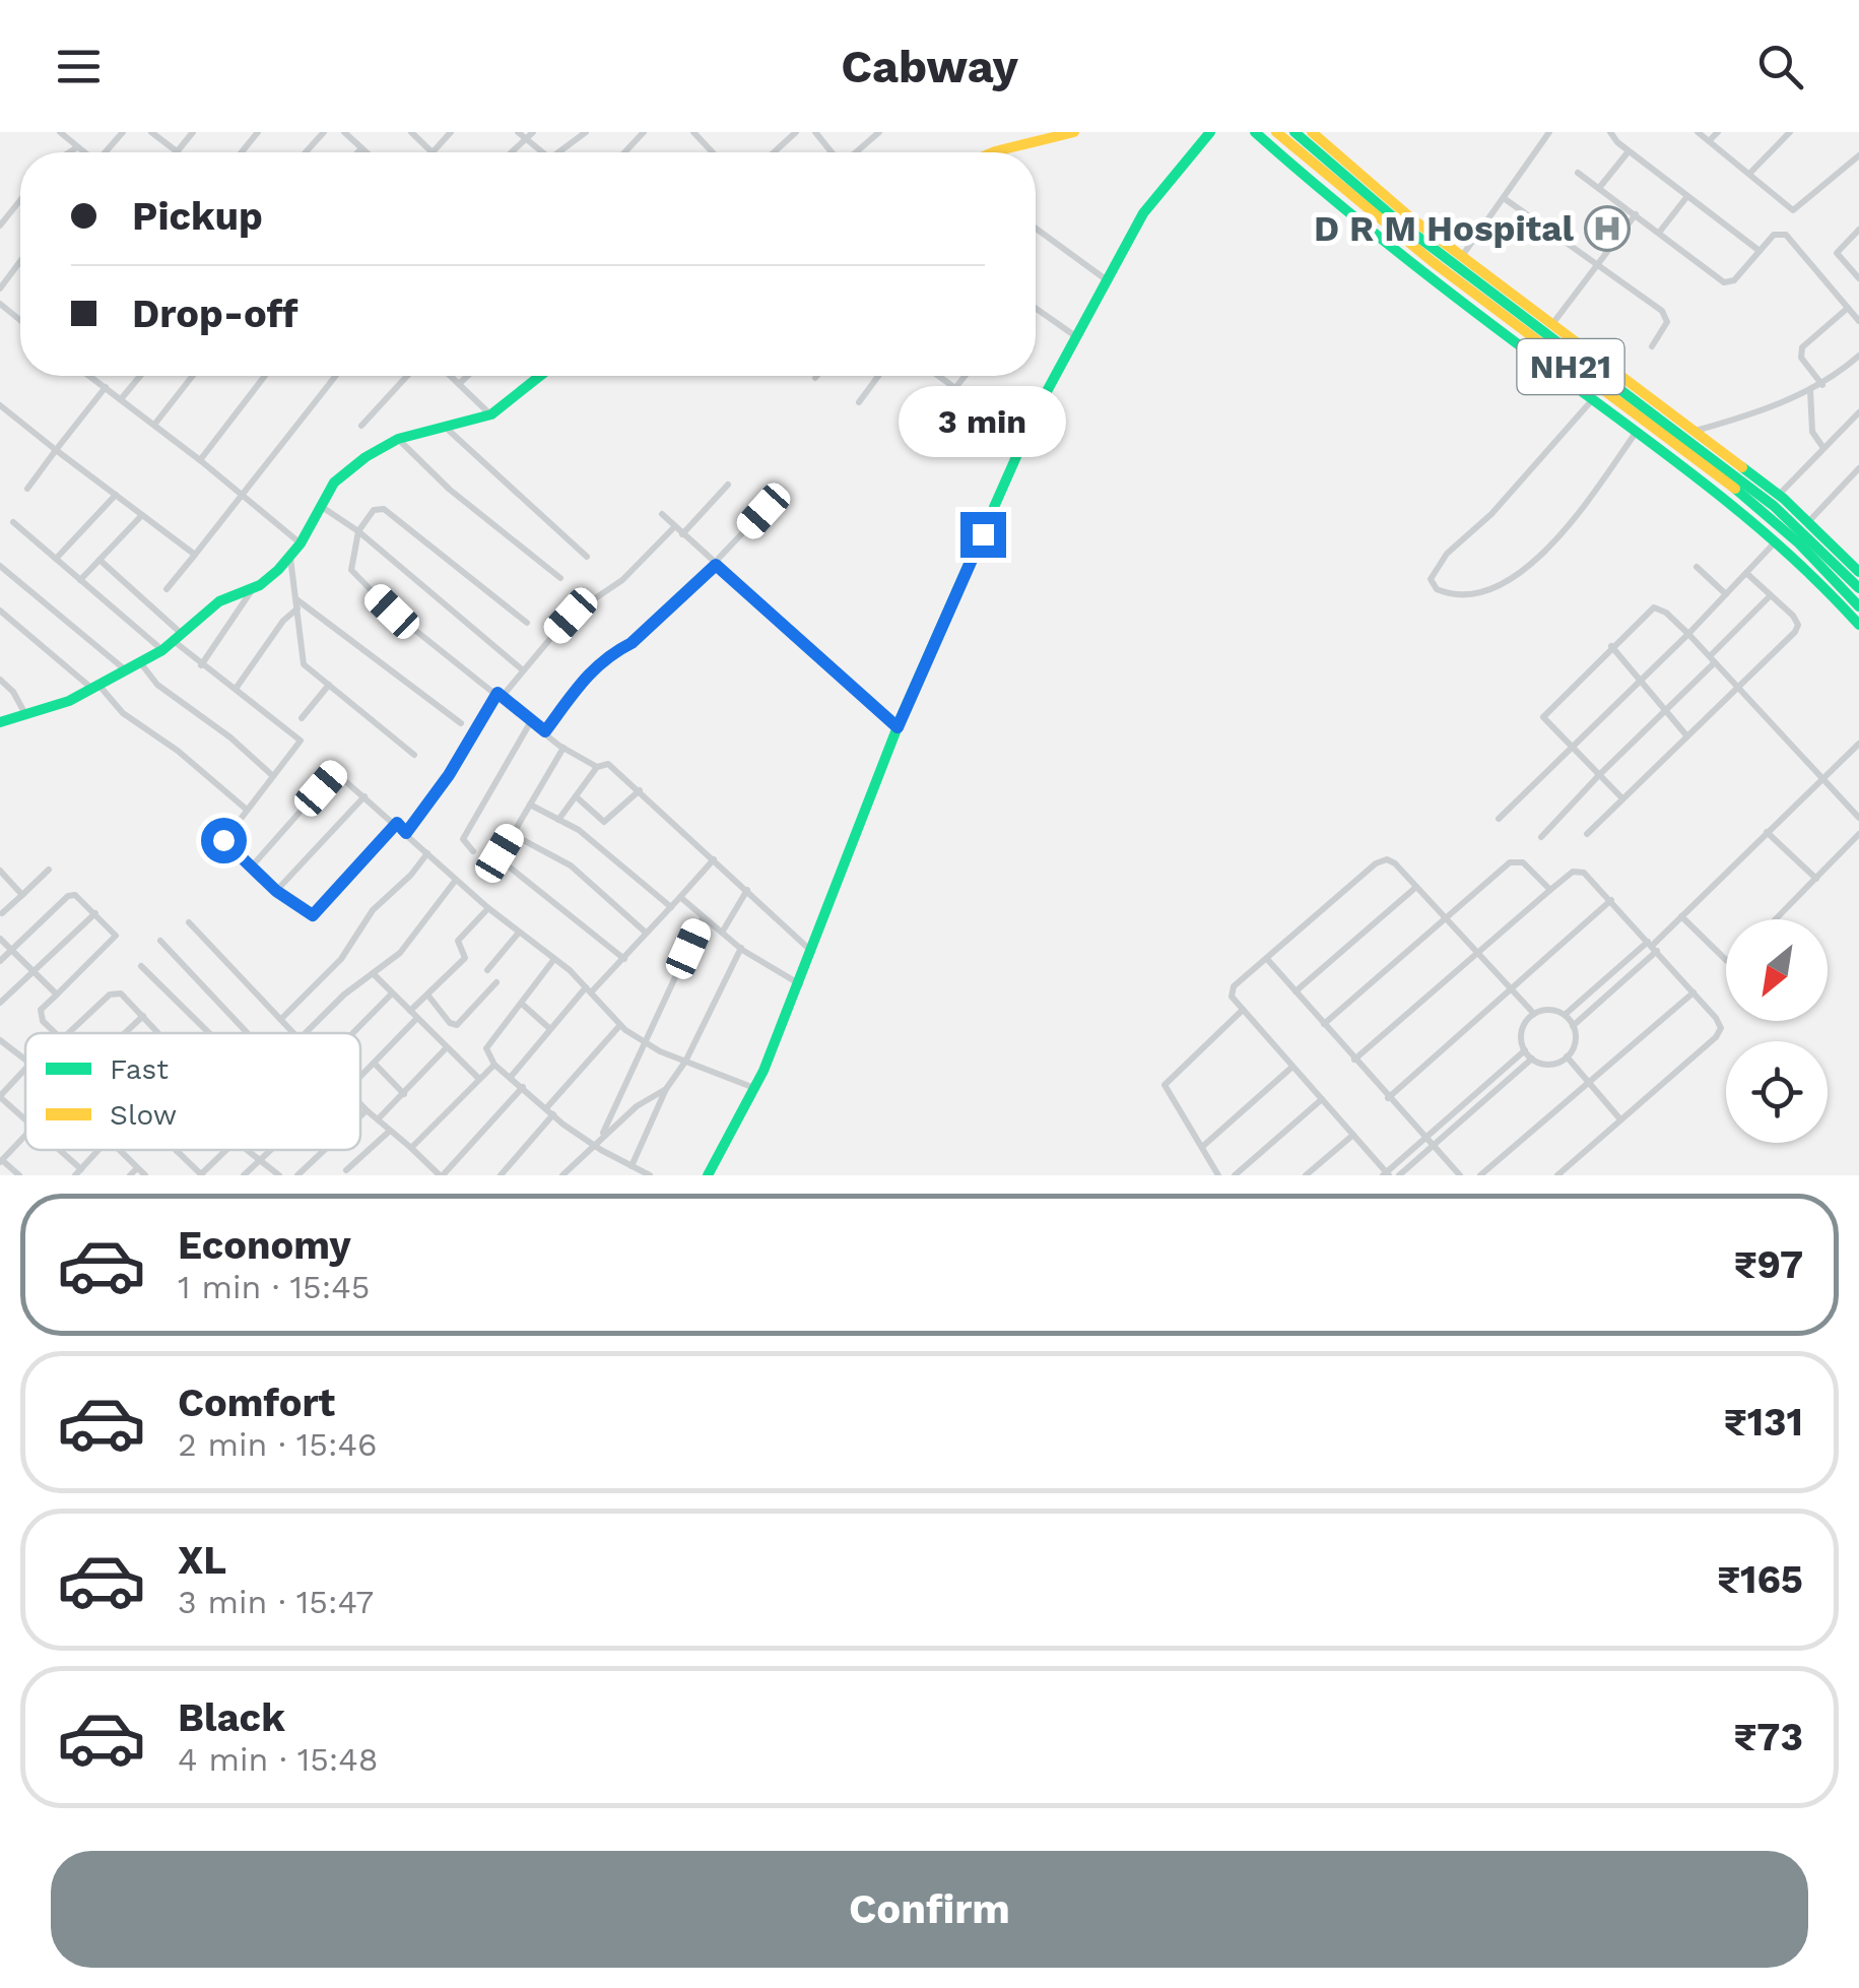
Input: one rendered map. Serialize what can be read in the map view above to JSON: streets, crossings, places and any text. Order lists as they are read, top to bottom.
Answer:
{
  "streets": {
    "main road": ["NH21"]
  },
  "places": {
    "hospital": ["D R M Hospital"]
  },
  "legend": ["Fast", "Slow"],
  "north": "bottom left",
  "page": {
    "header": "Cabway",
    "banner": ["Pickup", "Drop-off"],
    "bubble": "3 min",
    "list": [
      {
        "name": "Economy",
        "note": "1 min · 15:45",
        "value": "₹97"
      },
      {
        "name": "Comfort",
        "note": "2 min · 15:46",
        "value": "₹131"
      },
      {
        "name": "XL",
        "note": "3 min · 15:47",
        "value": "₹165"
      },
      {
        "name": "Black",
        "note": "4 min · 15:48",
        "value": "₹73"
      }
    ],
    "buttons": "Confirm"
  }
}
